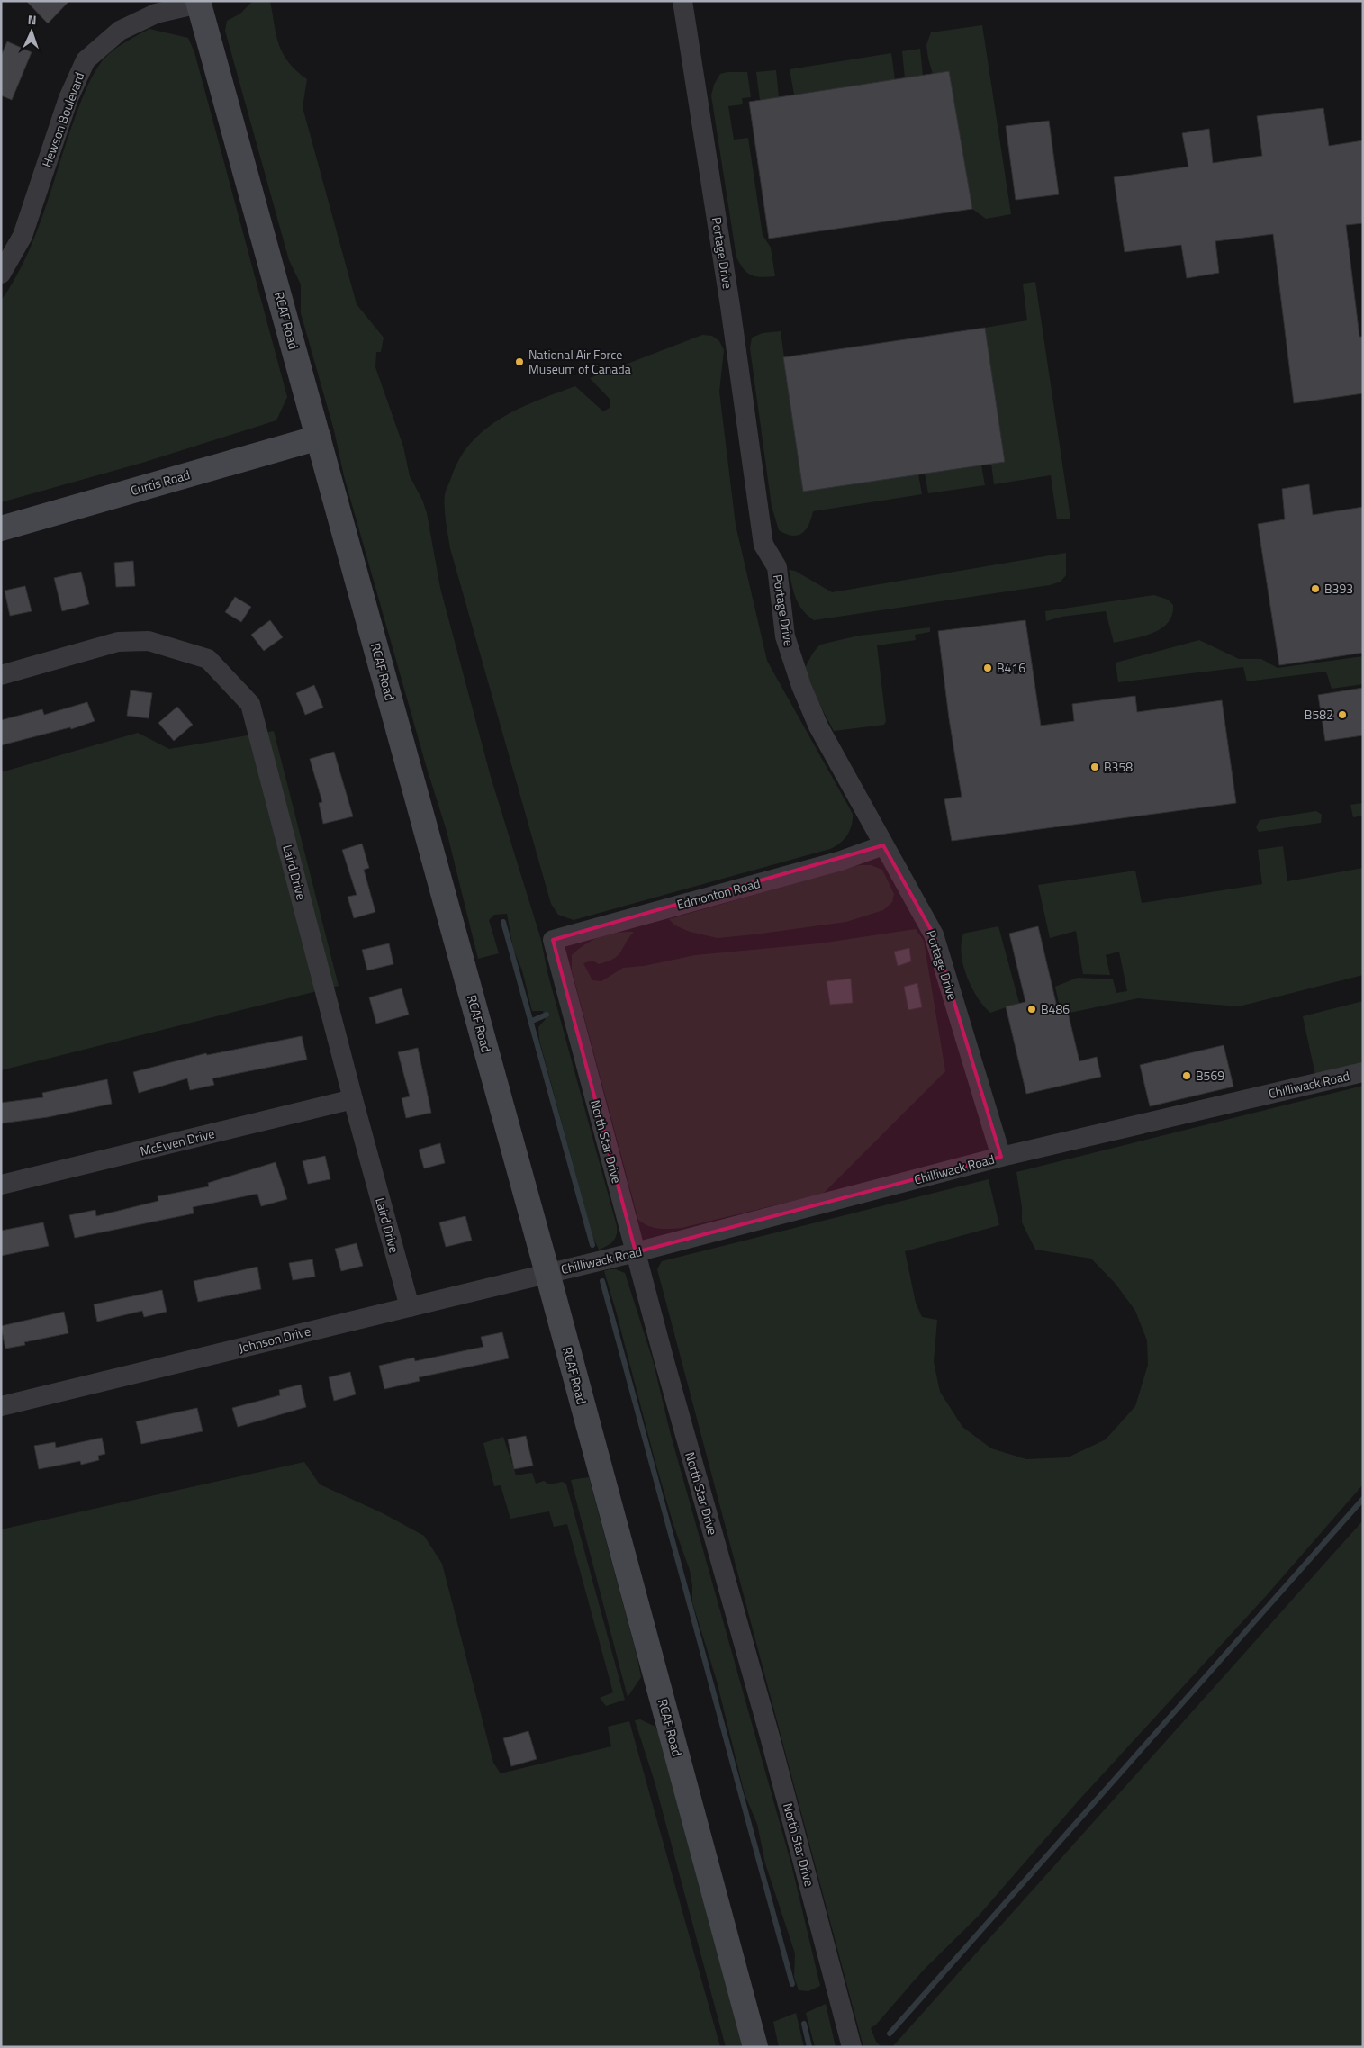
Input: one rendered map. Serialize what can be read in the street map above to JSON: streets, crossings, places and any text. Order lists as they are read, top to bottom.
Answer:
{
  "streets": {
    "main road": ["RCAF Road", "Curtis Road"],
    "street": [
      "Hewson Boulevard",
      "Portage Drive",
      "Laird Drive",
      "Edmonton Road",
      "Chilliwack Road",
      "North Star Drive",
      "McEwen Drive",
      "Johnson Drive"
    ]
  },
  "crossings": [
    ["Hewson Boulevard", "RCAF Road"],
    ["Portage Drive", "Edmonton Road"],
    ["Portage Drive", "Chilliwack Road"],
    ["RCAF Road", "Curtis Road"],
    ["RCAF Road", "Chilliwack Road"],
    ["RCAF Road", "Johnson Drive"],
    ["Laird Drive", "McEwen Drive"],
    ["Laird Drive", "Johnson Drive"],
    ["Edmonton Road", "North Star Drive"],
    ["Chilliwack Road", "North Star Drive"],
    ["Chilliwack Road", "Johnson Drive"]
  ],
  "places": [
    "National Air Force Museum of Canada",
    "B393",
    "B416",
    "B582",
    "B358",
    "B486",
    "B569"
  ],
  "north": "top"
}
